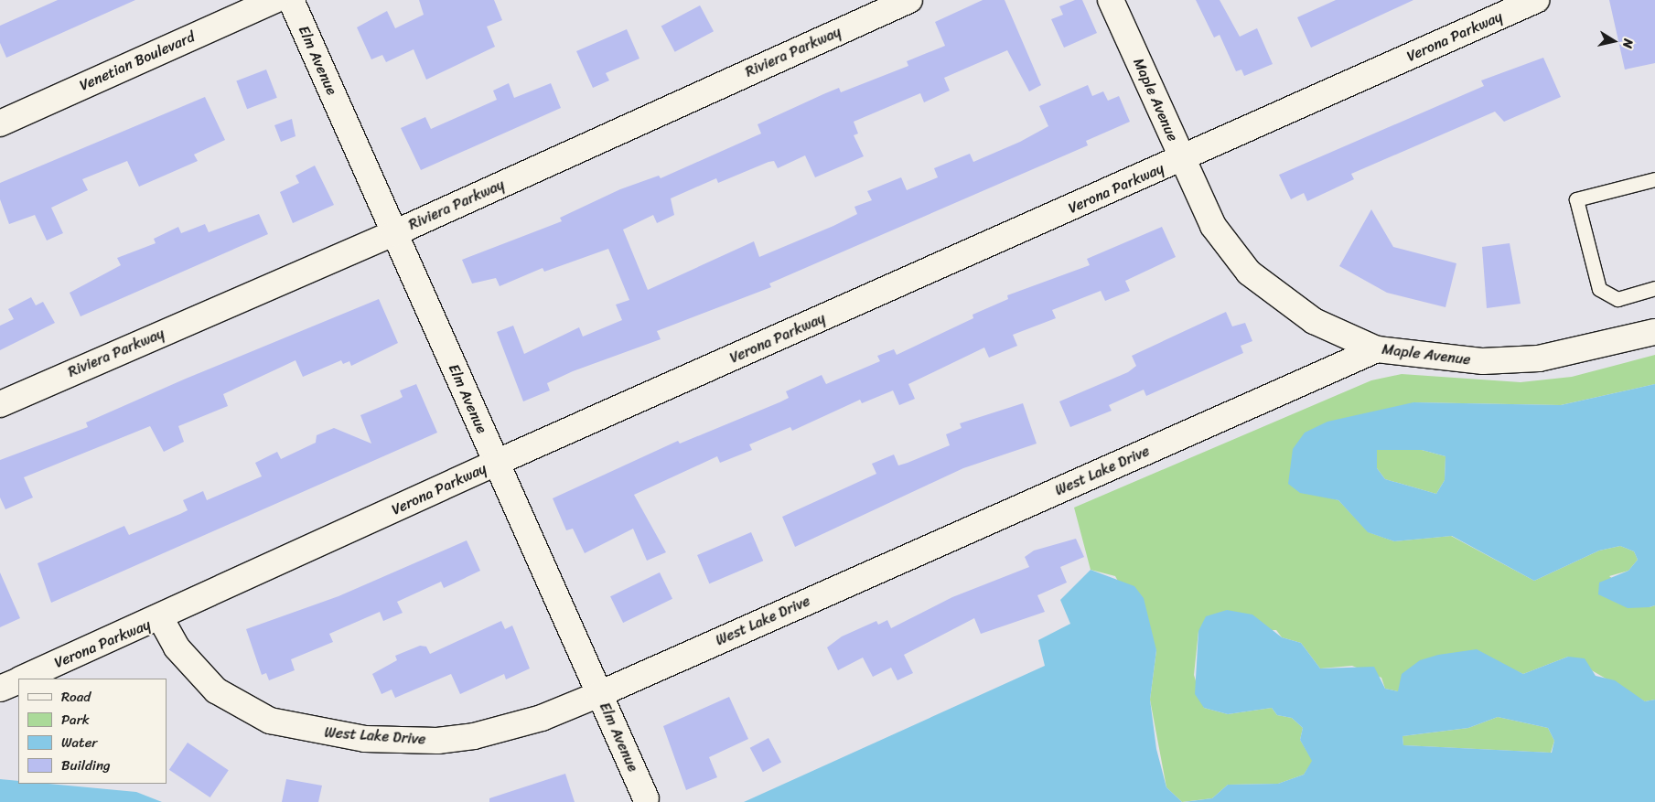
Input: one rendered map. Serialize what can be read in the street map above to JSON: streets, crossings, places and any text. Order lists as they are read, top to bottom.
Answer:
{
  "streets": {
    "street": [
      "Verona Parkway",
      "Riviera Parkway",
      "Elm Avenue",
      "Venetian Boulevard",
      "Maple Avenue",
      "West Lake Drive"
    ]
  },
  "crossings": [
    ["Verona Parkway", "Elm Avenue"],
    ["Verona Parkway", "Maple Avenue"],
    ["Verona Parkway", "West Lake Drive"],
    ["Riviera Parkway", "Elm Avenue"],
    ["Elm Avenue", "West Lake Drive"],
    ["Maple Avenue", "West Lake Drive"]
  ],
  "legend": [
    "Road",
    "Park",
    "Water",
    "Building"
  ],
  "north": "right"
}
